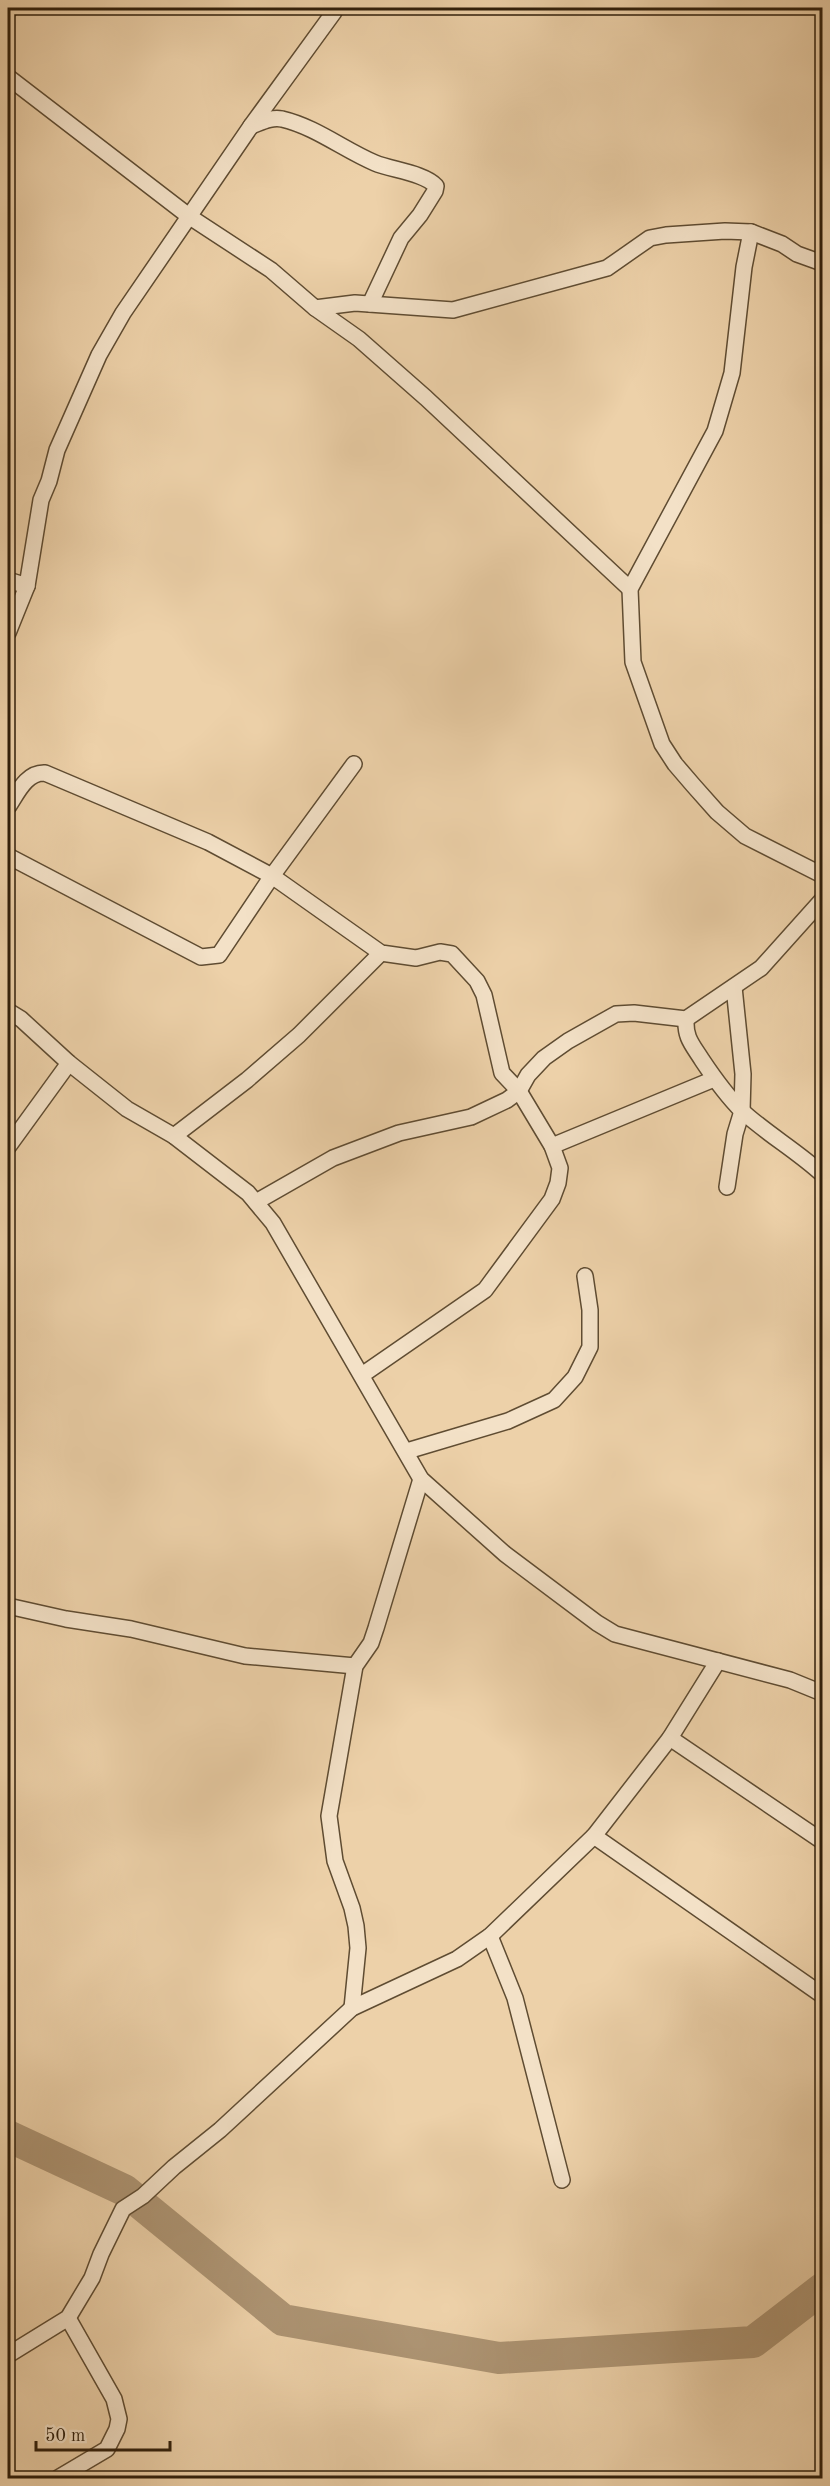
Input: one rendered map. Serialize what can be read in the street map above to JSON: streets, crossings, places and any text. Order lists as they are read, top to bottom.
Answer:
{
  "scale_bar": "50 m"
}
